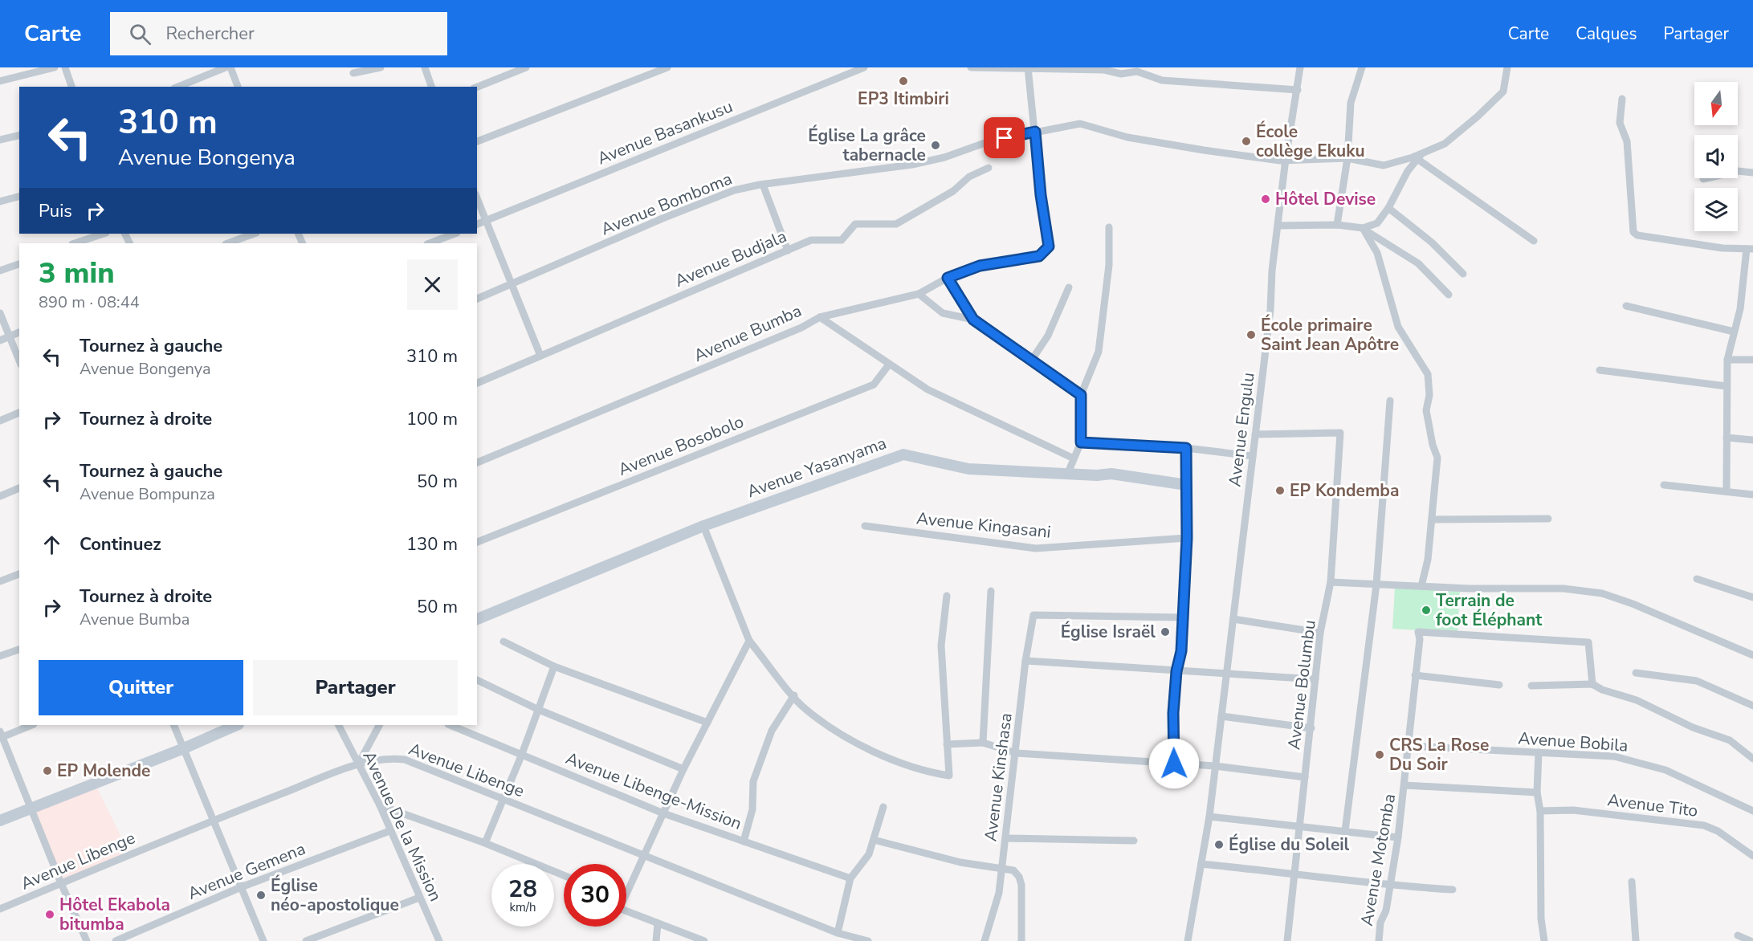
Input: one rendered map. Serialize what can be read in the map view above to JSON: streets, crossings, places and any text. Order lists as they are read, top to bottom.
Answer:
{
  "streets": {
    "street": [
      "Avenue Basankusu",
      "Avenue Bomboma",
      "Avenue Budjala",
      "Avenue Bumba",
      "Avenue Engulu",
      "Avenue Bosobolo",
      "Avenue Yasanyama",
      "Avenue Kingasani",
      "Avenue Bolumbu",
      "Avenue Bobila",
      "Avenue Libenge",
      "Avenue Kinshasa",
      "Avenue Libenge-Mission",
      "Avenue Tito",
      "Avenue De la Mission",
      "Avenue Motomba",
      "Avenue Gemena"
    ]
  },
  "crossings": [
    ["Avenue Bomboma", "Avenue Bumba"],
    ["Avenue Bomboma", "Avenue Engulu"],
    ["Avenue Engulu", "Avenue Bolumbu"],
    ["Avenue Bobila", "Avenue Motomba"],
    ["Avenue Libenge", "Avenue De la Mission"],
    ["Avenue De la Mission", "Avenue Gemena"]
  ],
  "places": [
    "EP3 Itimbiri",
    "École collège Ekuku",
    "Église La grâce tabernacle",
    "Hôtel Devise",
    "École primaire Saint Jean Apôtre",
    "EP Kondemba",
    "Terrain de foot Éléphant",
    "Église Israël",
    "CRS La Rose Du Soir",
    "EP Molende",
    "Église du Soleil",
    "Église néo-apostolique",
    "Hôtel Ekabola bitumba"
  ],
  "north": "bottom",
  "page": {
    "header": "Carte",
    "search": "Rechercher",
    "nav": ["Carte", "Calques", "Partager"],
    "turn": ["310 m", "Avenue Bongenya"],
    "then": "Puis",
    "heading": ["3 min", "890 m · 08:44"],
    "list": [
      {
        "name": "Tournez à gauche",
        "note": "Avenue Bongenya",
        "value": "310 m"
      },
      {
        "name": "Tournez à droite",
        "value": "100 m"
      },
      {
        "name": "Tournez à gauche",
        "note": "Avenue Bompunza",
        "value": "50 m"
      },
      {
        "name": "Continuez",
        "value": "130 m"
      },
      {
        "name": "Tournez à droite",
        "note": "Avenue Bumba",
        "value": "50 m"
      }
    ],
    "buttons": ["Quitter", "Partager"],
    "speed": "28 km/h",
    "limit": "30"
  }
}
